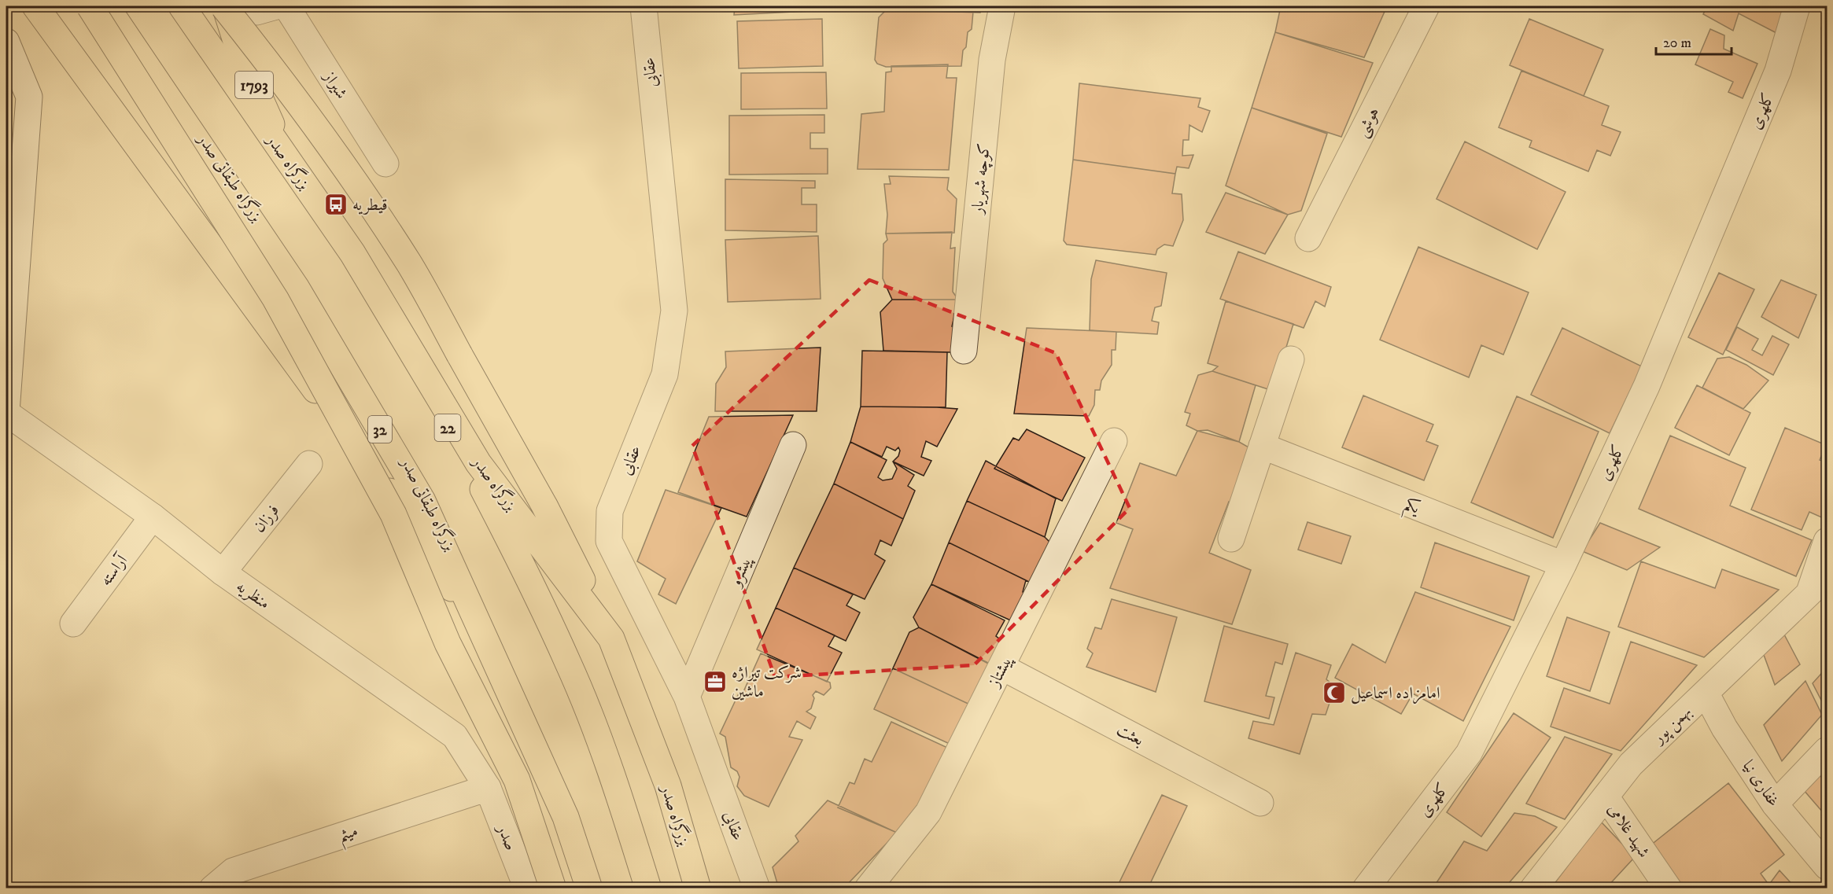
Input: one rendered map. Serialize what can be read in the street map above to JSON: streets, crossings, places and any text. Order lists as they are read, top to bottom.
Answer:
{
  "streets": {
    "main road": [
      "1793",
      "بزرگراه صدر",
      "بزرگراه طبقاتی صدر",
      "22",
      "32"
    ],
    "street": [
      "عقابی",
      "شیراز",
      "کلهری",
      "هوشی",
      "کوچه شهریار",
      "یکم",
      "فرزان",
      "آراسته",
      "پیشرو",
      "منظریه",
      "پیشتاز",
      "بهمن پور",
      "بعثت",
      "غفاری نیا",
      "شهید غلامی",
      "میثم",
      "صدر"
    ]
  },
  "crossings": [
    ["عقابی", "پیشرو"],
    ["1793", "بزرگراه صدر"],
    ["کلهری", "یکم"],
    ["فرزان", "منظریه"],
    ["آراسته", "منظریه"],
    ["منظریه", "میثم"],
    ["منظریه", "صدر"],
    ["پیشتاز", "بعثت"],
    ["بهمن پور", "غفاری نیا"],
    ["بهمن پور", "شهید غلامی"],
    ["میثم", "صدر"]
  ],
  "places": {
    "bus stop": ["قیطریه"],
    "office": ["شرکت تیراژه ماشین"],
    "mosque": ["امامزاده اسماعیل"]
  },
  "scale_bar": "20 m"
}
